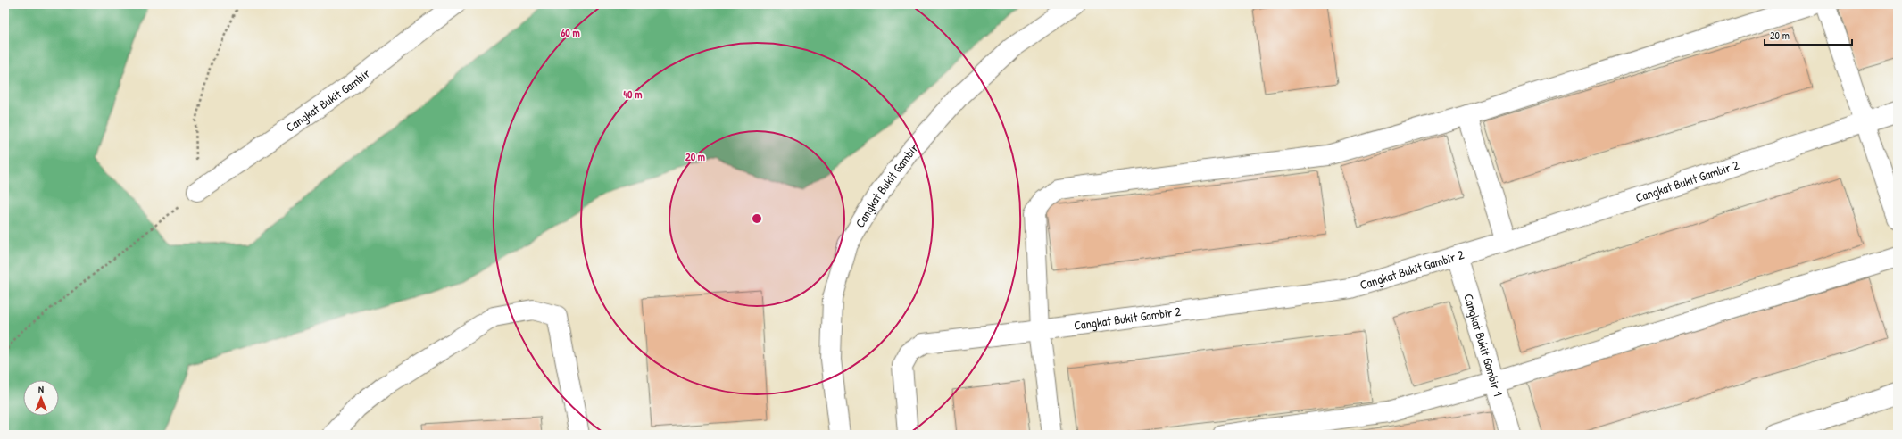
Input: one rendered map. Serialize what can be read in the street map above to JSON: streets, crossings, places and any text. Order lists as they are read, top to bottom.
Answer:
{
  "streets": {
    "street": ["Cangkat Bukit Gambir", "Cangkat Bukit Gambir 2", "Cangkat Bukit Gambir 1"]
  },
  "crossings": [
    ["Cangkat Bukit Gambir 2", "Cangkat Bukit Gambir 1"]
  ],
  "scale_bar": "20 m",
  "north": "top",
  "rings": ["60 m", "40 m", "20 m"]
}
